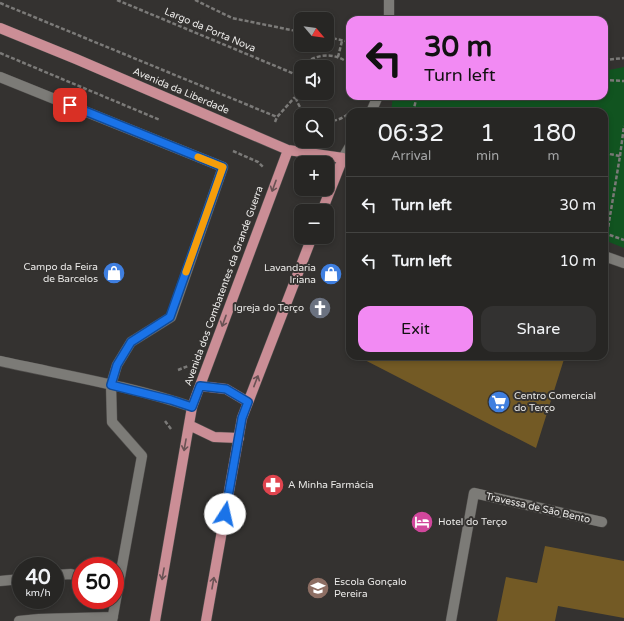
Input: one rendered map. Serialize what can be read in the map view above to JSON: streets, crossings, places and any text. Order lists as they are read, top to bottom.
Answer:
{
  "streets": {
    "main road": ["Avenida da Liberdade", "Avenida dos Combatentes da Grande Guerra"],
    "street": ["Travessa de São Bento"],
    "path": ["Largo da Porta Nova"]
  },
  "crossings": [
    ["Avenida da Liberdade", "Avenida dos Combatentes da Grande Guerra"]
  ],
  "places": {
    "shop": ["Campo da Feira de Barcelos", "Lavandaria Iriana"],
    "church": ["Igreja do Terço"],
    "supermarket": ["Centro Comercial do Terço"],
    "pharmacy": ["A Minha Farmácia"],
    "hotel": ["Hotel do Terço"],
    "school or university": ["Escola Gonçalo Pereira"]
  },
  "north": "bottom right",
  "page": {
    "map_buttons": ["+", "−"],
    "turn": ["30 m", "Turn left"],
    "eta": [
      "06:32",
      "Arrival",
      "1",
      "min",
      "180",
      "m"
    ],
    "list": [
      {
        "name": "Turn left",
        "value": "30 m"
      },
      {
        "name": "Turn left",
        "value": "10 m"
      }
    ],
    "buttons": ["Exit", "Share"],
    "speed": "40 km/h",
    "limit": "50"
  }
}
